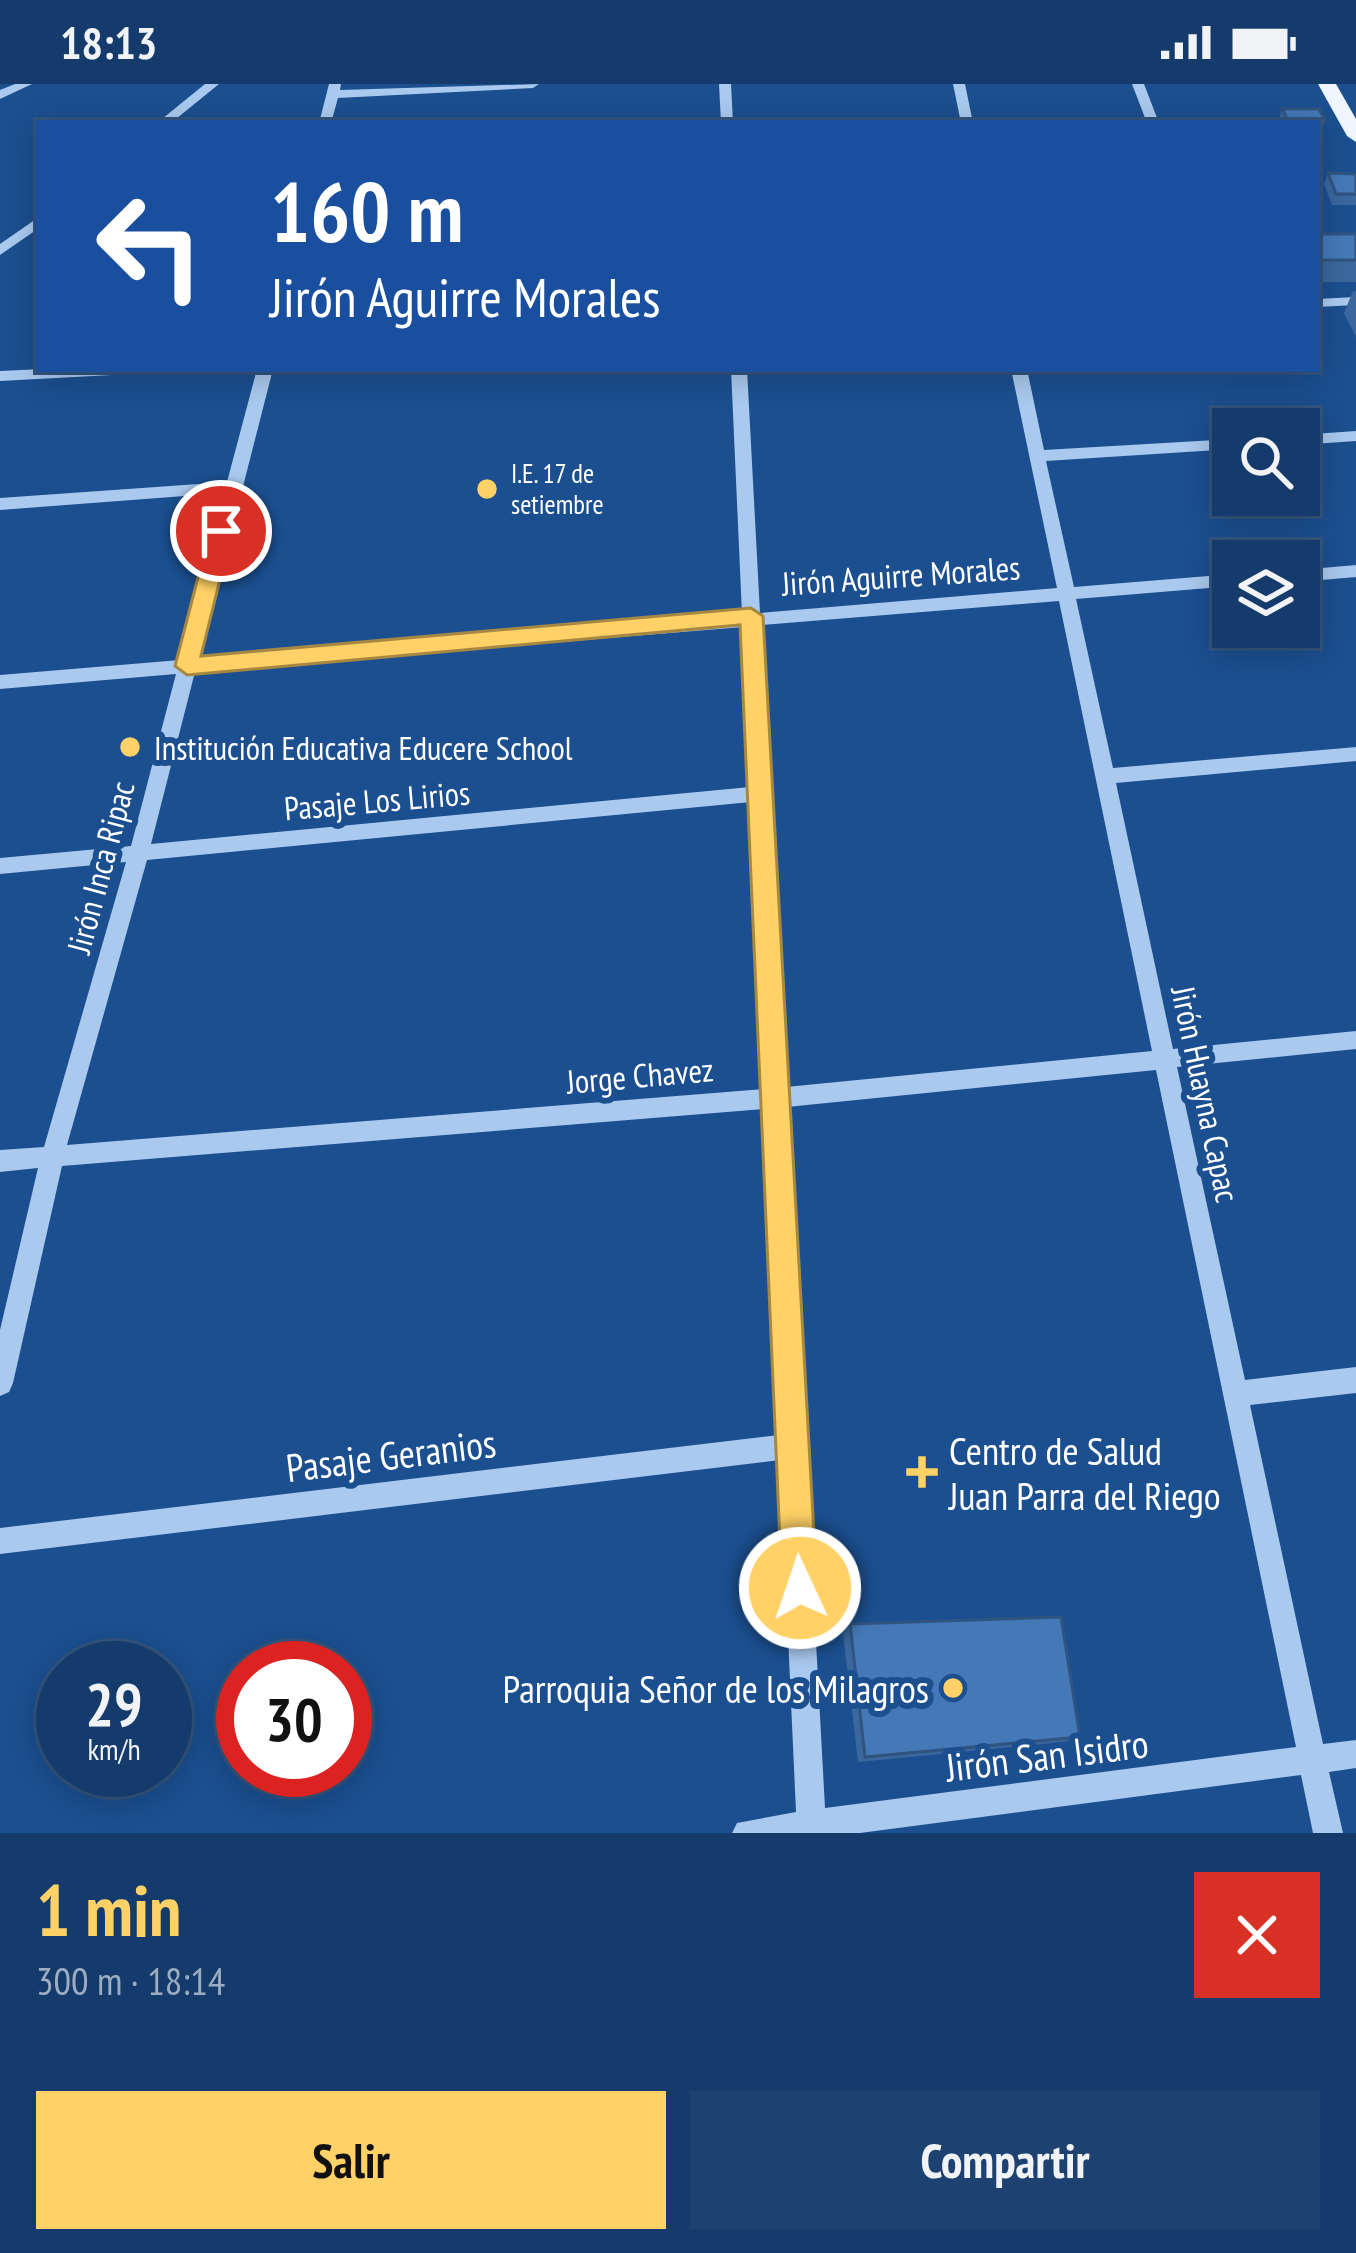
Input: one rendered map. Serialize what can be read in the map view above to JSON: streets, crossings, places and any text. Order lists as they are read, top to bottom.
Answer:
{
  "streets": {
    "street": [
      "Jirón Aguirre Morales",
      "Pasaje Los Lirios",
      "Jirón Inca Ripac",
      "Jorge Chavez",
      "Jirón Huayna Capac",
      "Pasaje Geranios",
      "Jirón San Isidro"
    ]
  },
  "crossings": [
    ["Jirón Aguirre Morales", "Jirón Inca Ripac"],
    ["Jirón Aguirre Morales", "Jirón Huayna Capac"],
    ["Pasaje Los Lirios", "Jirón Inca Ripac"],
    ["Jirón Inca Ripac", "Jorge Chavez"],
    ["Jorge Chavez", "Jirón Huayna Capac"],
    ["Jirón Huayna Capac", "Jirón San Isidro"]
  ],
  "places": {
    "other": ["I.E. 17 de setiembre", "Institución Educativa Educere School", "Parroquia Señor de los Milagros"],
    "health": ["Centro de Salud Juan Parra del Riego"]
  },
  "page": {
    "status": "18:13",
    "turn": ["160 m", "Jirón Aguirre Morales"],
    "speed": "29 km/h",
    "limit": "30",
    "heading": ["1 min", "300 m · 18:14"],
    "buttons": ["Salir", "Compartir"]
  }
}
